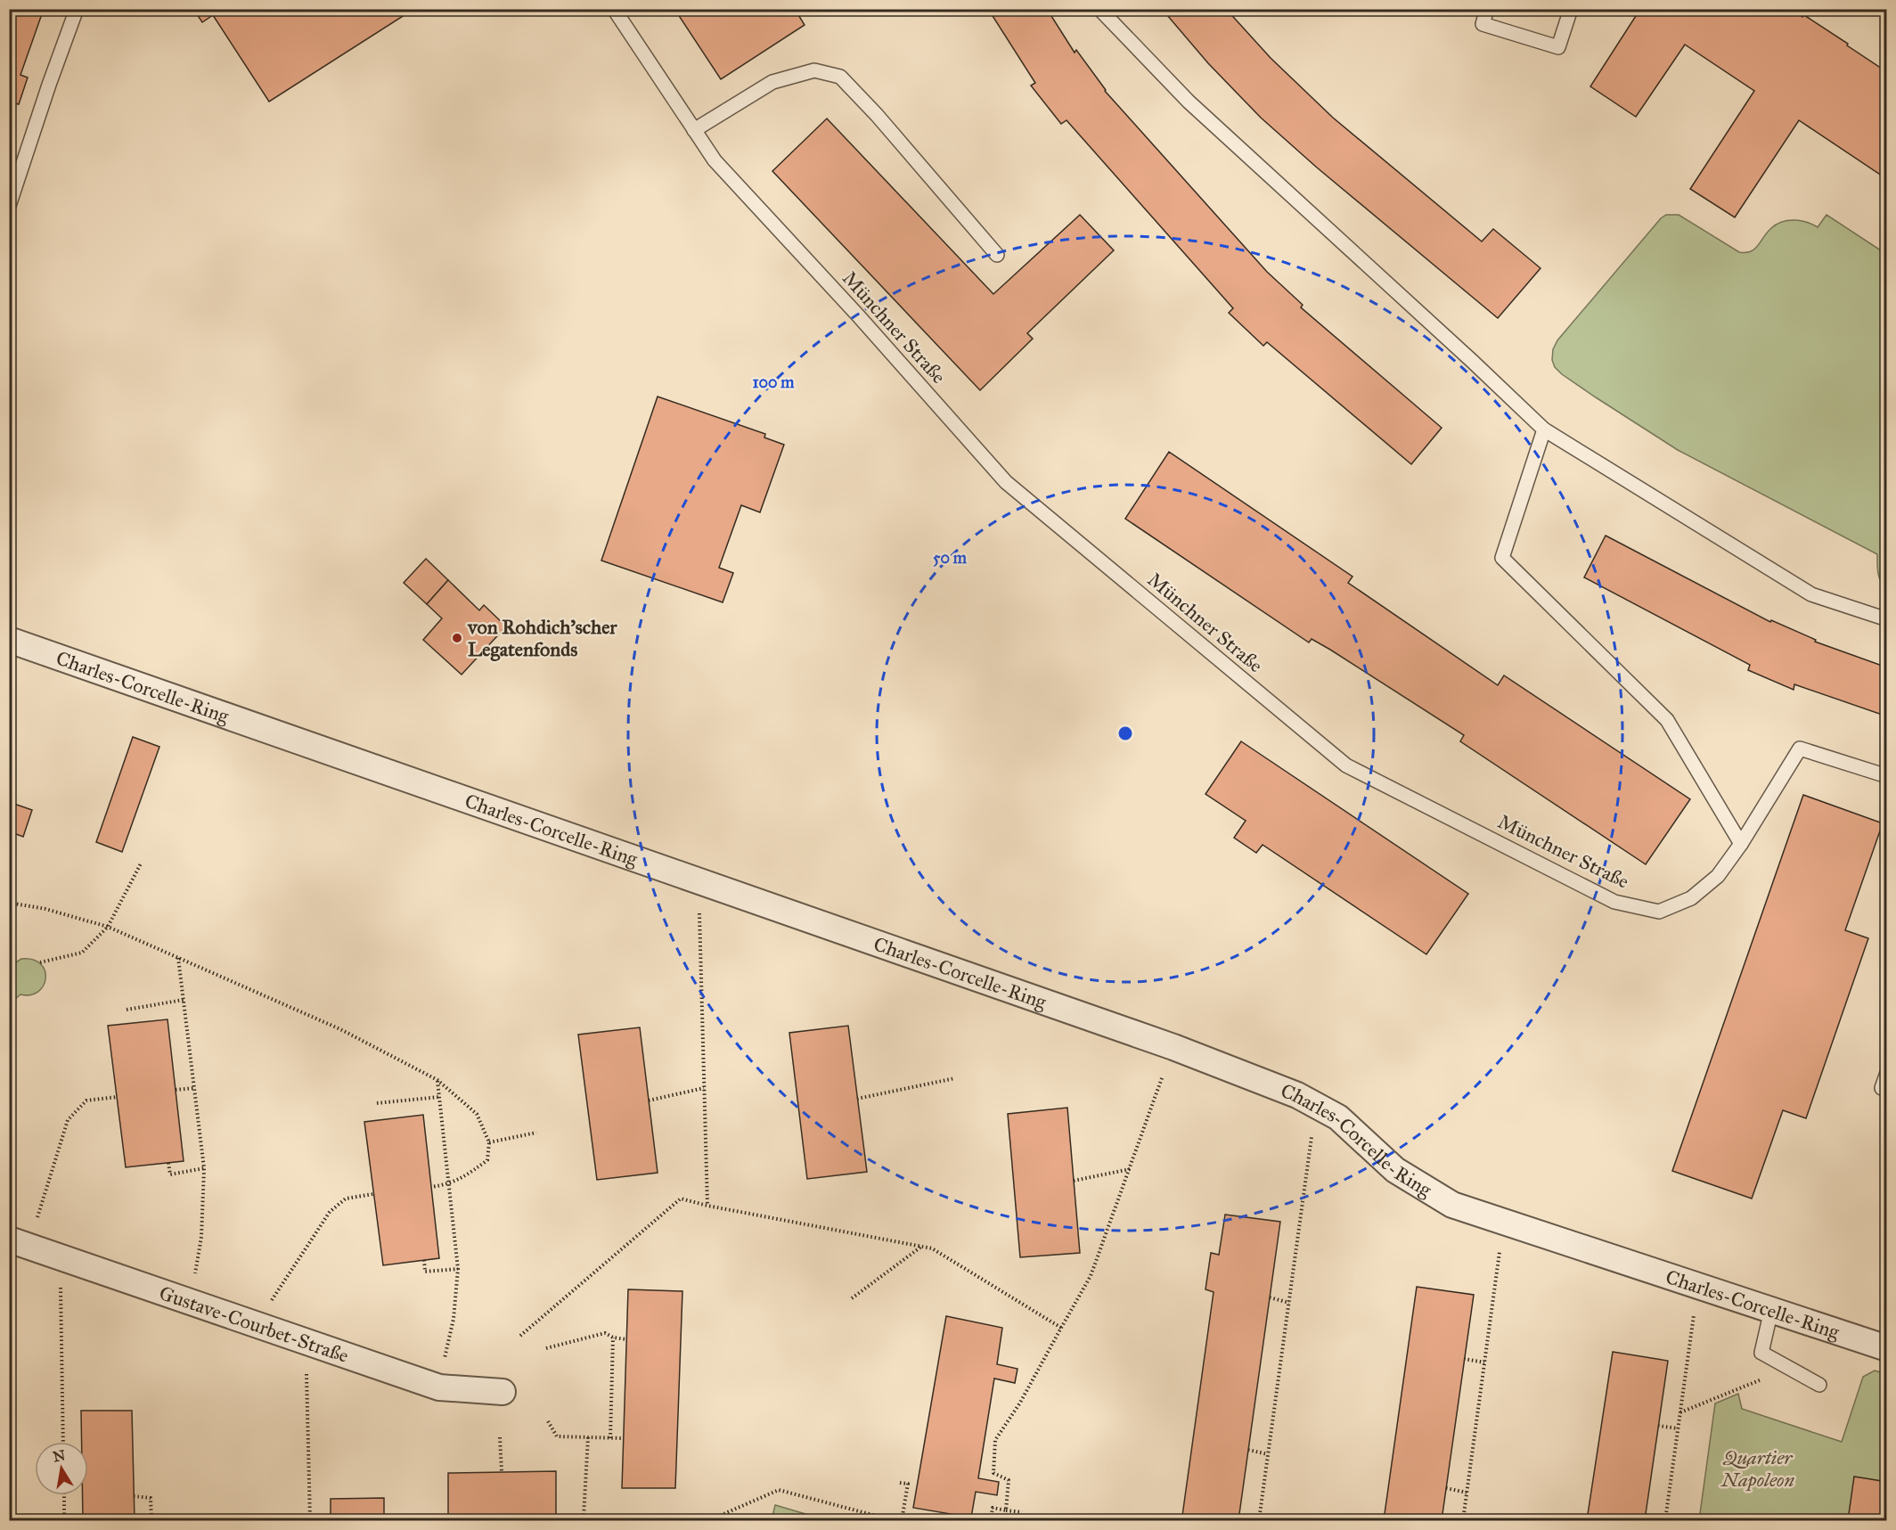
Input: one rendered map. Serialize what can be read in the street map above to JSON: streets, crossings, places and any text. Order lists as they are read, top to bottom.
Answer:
{
  "streets": {
    "street": ["Charles-Corcelle-Ring", "Gustave-Courbet-Straße"],
    "lane": ["Münchner Straße"]
  },
  "parks": ["Quartier Napoleon"],
  "places": ["von Rohdich'scher Legatenfonds"],
  "north": "top",
  "rings": ["100 m", "50 m"]
}
